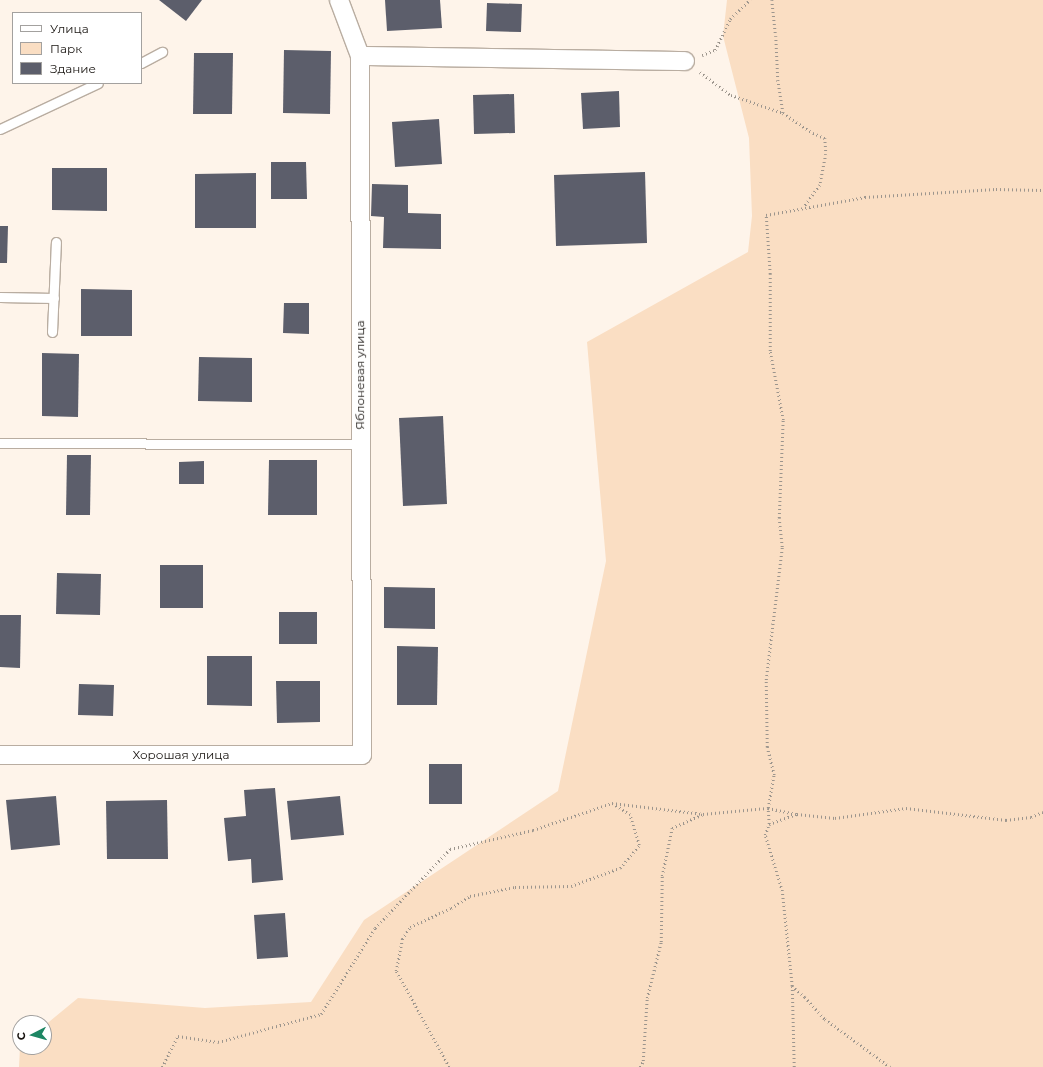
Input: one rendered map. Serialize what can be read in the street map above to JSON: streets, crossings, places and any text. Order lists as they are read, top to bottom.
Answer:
{
  "streets": {
    "street": ["Яблоневая улица", "Хорошая улица"]
  },
  "crossings": [
    ["Яблоневая улица", "Хорошая улица"]
  ],
  "legend": ["Улица", "Парк", "Здание"],
  "north": "left"
}
